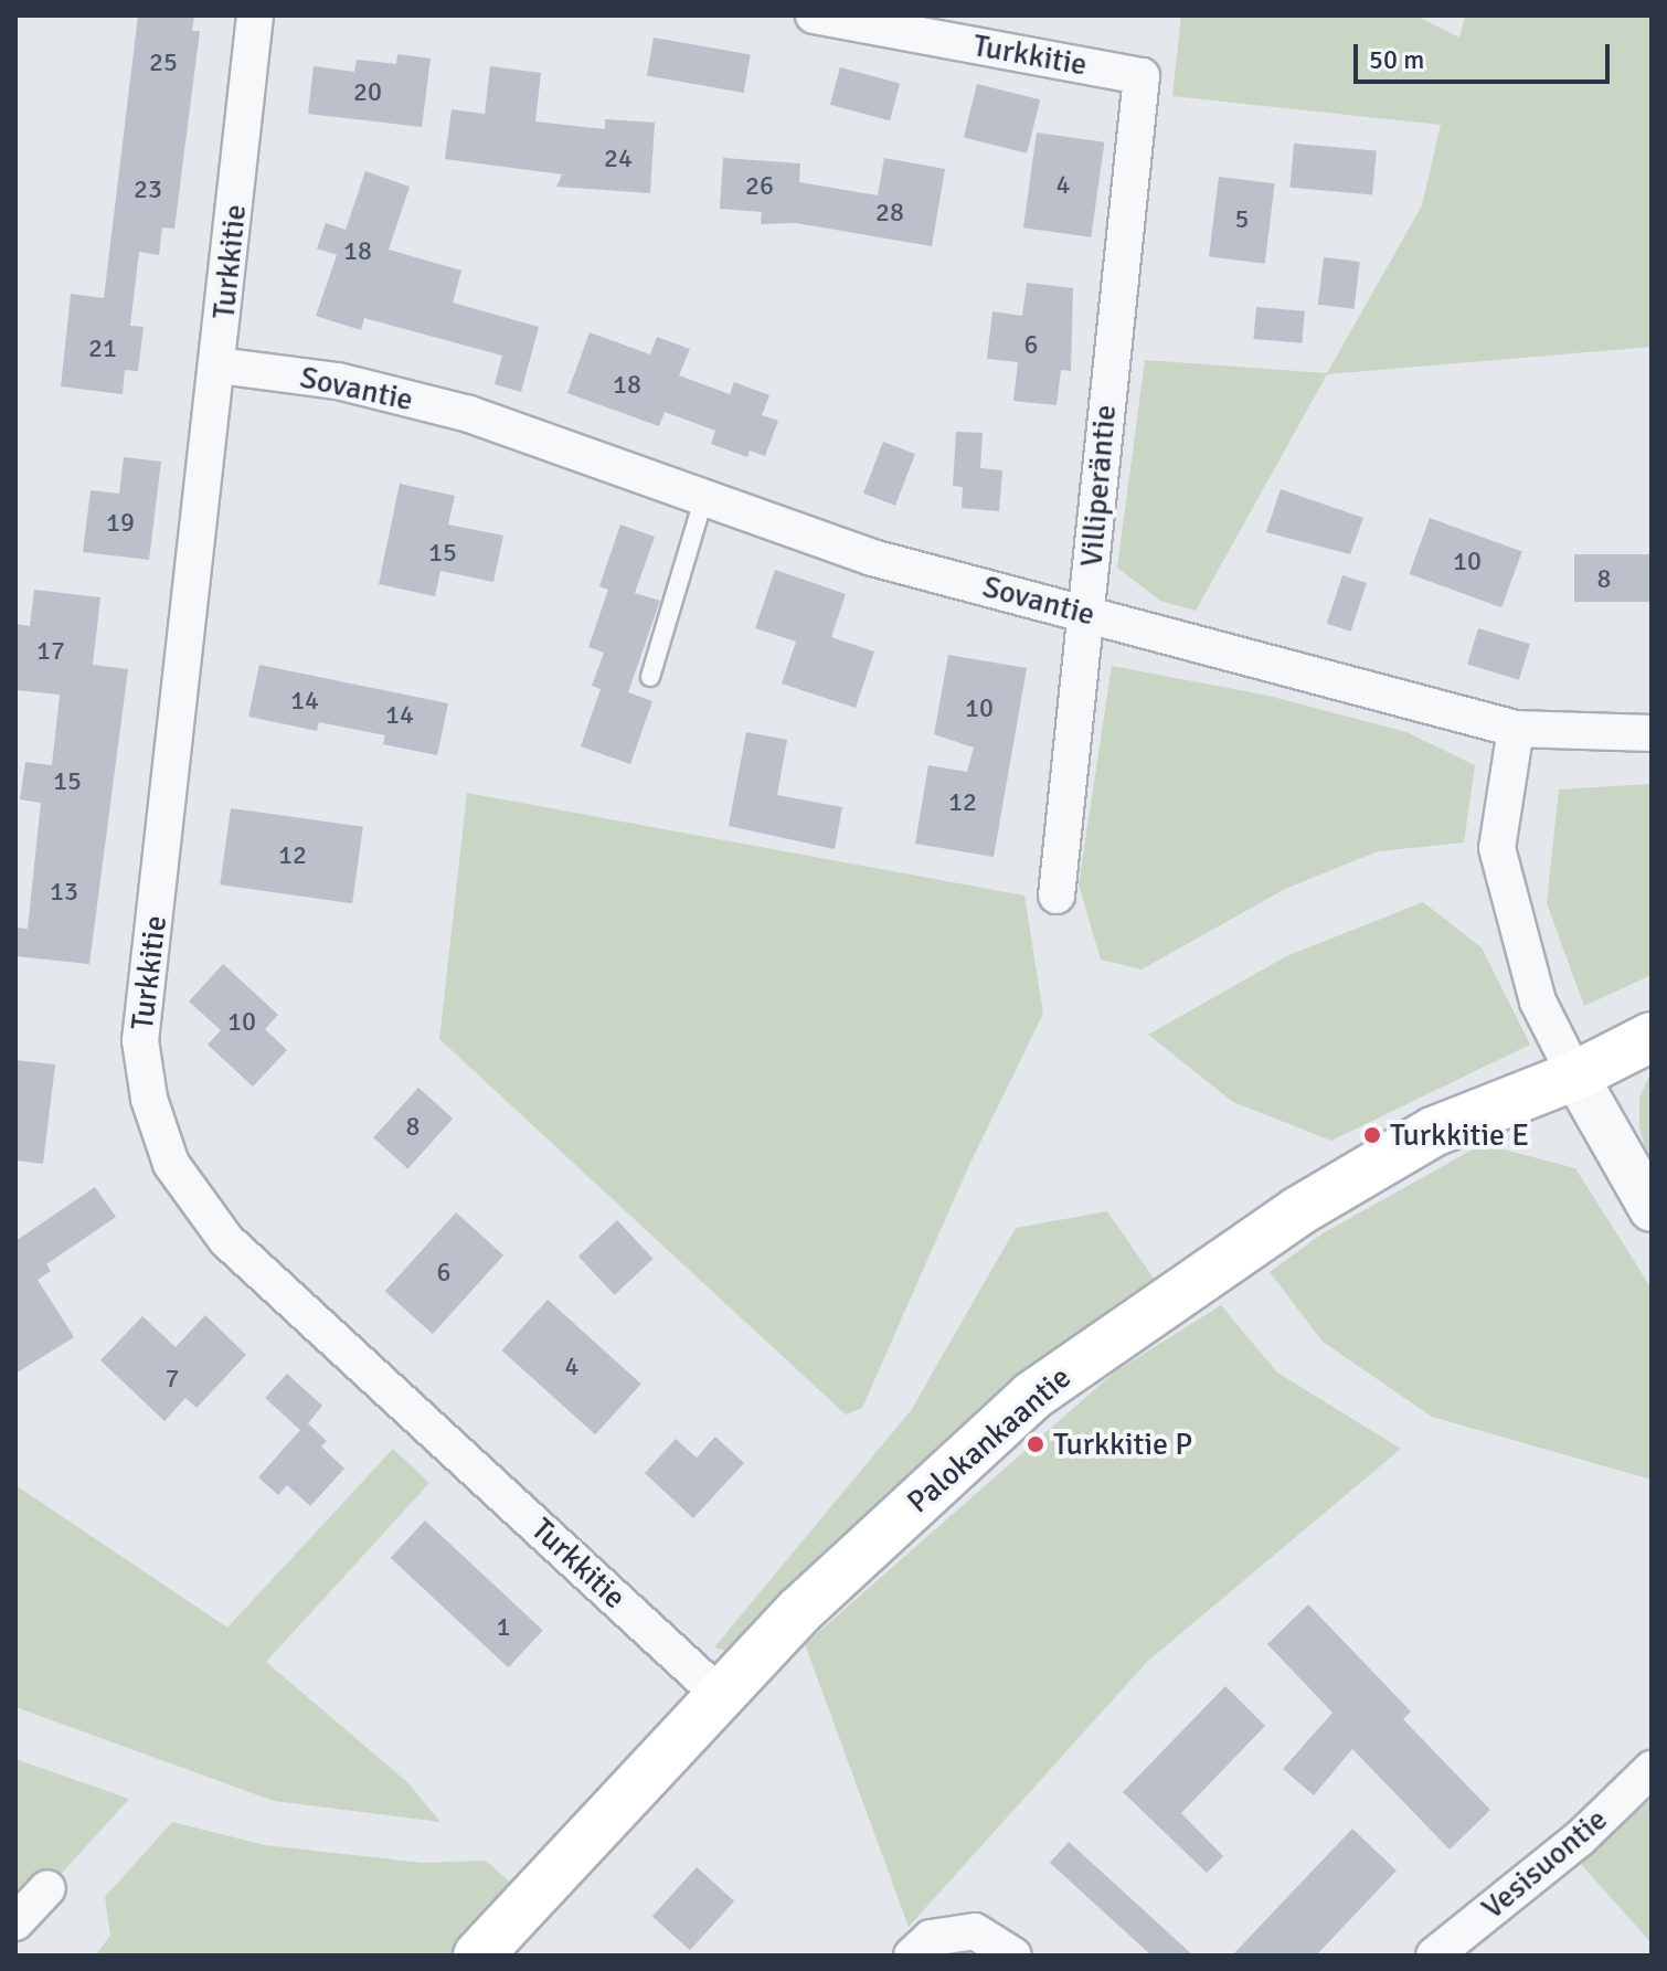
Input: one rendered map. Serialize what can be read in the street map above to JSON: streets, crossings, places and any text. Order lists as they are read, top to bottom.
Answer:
{
  "streets": {
    "main road": ["Palokankaantie"],
    "street": [
      "Turkkitie",
      "Sovantie",
      "Villiperäntie",
      "Vesisuontie"
    ]
  },
  "crossings": [
    ["Turkkitie", "Sovantie"],
    ["Turkkitie", "Villiperäntie"],
    ["Turkkitie", "Palokankaantie"],
    ["Sovantie", "Villiperäntie"]
  ],
  "places": ["Turkkitie E", "Turkkitie P"],
  "house_numbers": [
    "25",
    "20",
    "24",
    "4",
    "26",
    "23",
    "28",
    "5",
    "18",
    "6",
    "21",
    "18",
    "19",
    "15",
    "10",
    "8",
    "17",
    "14",
    "10",
    "14",
    "15",
    "12",
    "12",
    "13",
    "10",
    "8",
    "6",
    "4",
    "7",
    "1"
  ],
  "scale_bar": "50 m"
}
